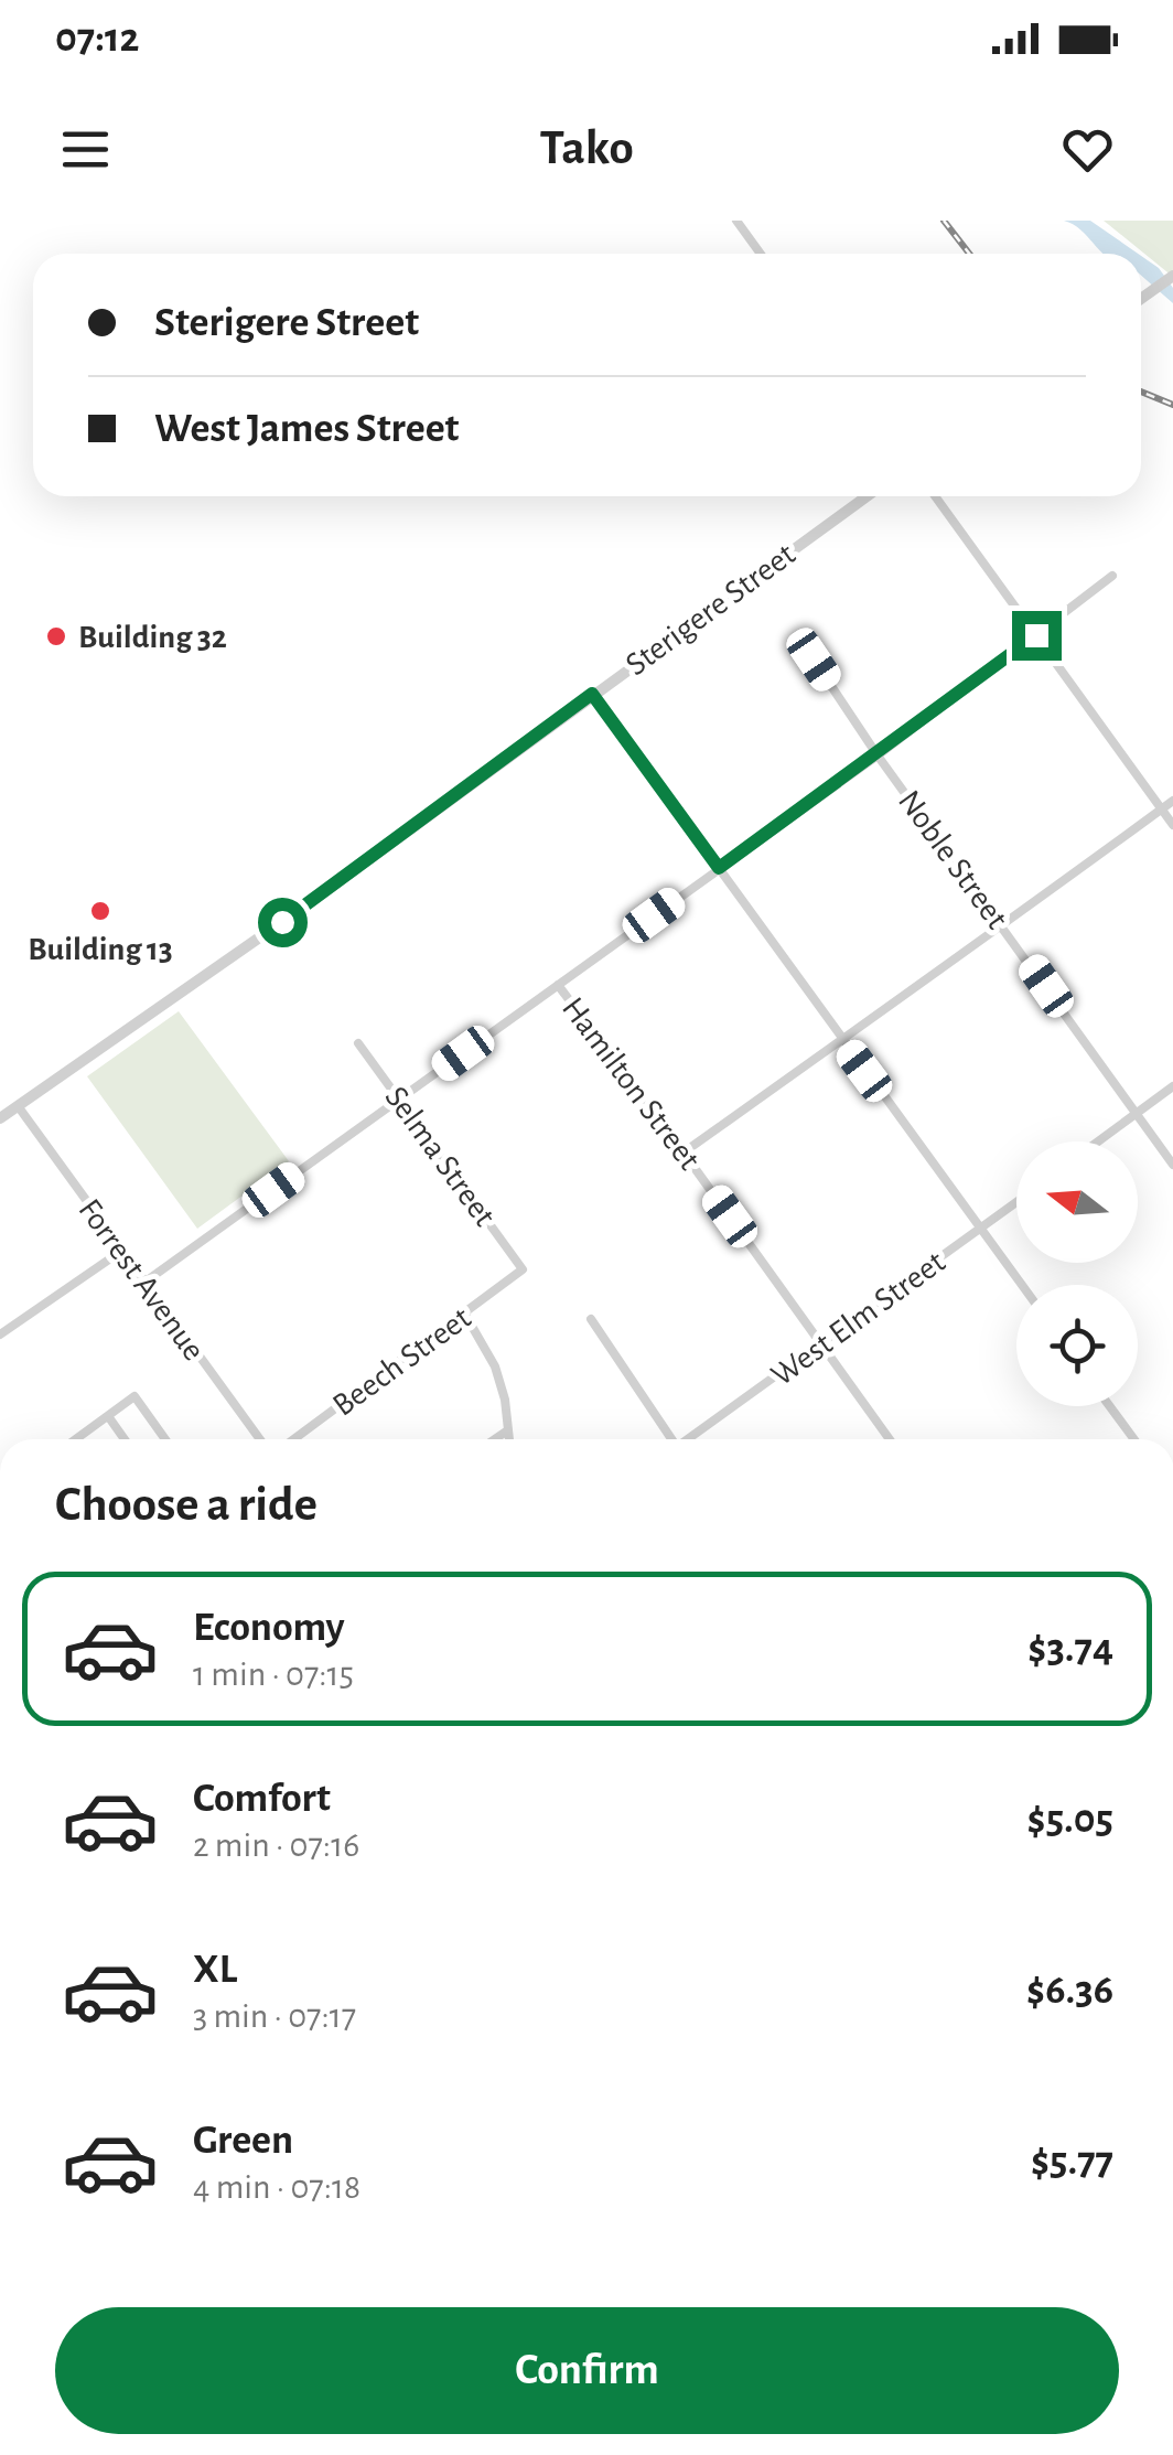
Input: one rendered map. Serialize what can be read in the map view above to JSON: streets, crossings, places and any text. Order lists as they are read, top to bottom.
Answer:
{
  "streets": {
    "street": [
      "Sterigere Street",
      "Noble Street",
      "Hamilton Street",
      "Selma Street",
      "Forrest Avenue",
      "West Elm Street",
      "Beech Street"
    ]
  },
  "crossings": [
    ["Sterigere Street", "Forrest Avenue"],
    ["Hamilton Street", "West Elm Street"],
    ["Selma Street", "Beech Street"]
  ],
  "places": ["Building 32", "Building 13"],
  "north": "left",
  "page": {
    "status": "07:12",
    "header": "Tako",
    "banner": ["Sterigere Street", "West James Street"],
    "heading": "Choose a ride",
    "list": [
      {
        "name": "Economy",
        "note": "1 min · 07:15",
        "value": "$3.74"
      },
      {
        "name": "Comfort",
        "note": "2 min · 07:16",
        "value": "$5.05"
      },
      {
        "name": "XL",
        "note": "3 min · 07:17",
        "value": "$6.36"
      },
      {
        "name": "Green",
        "note": "4 min · 07:18",
        "value": "$5.77"
      }
    ],
    "buttons": "Confirm"
  }
}
